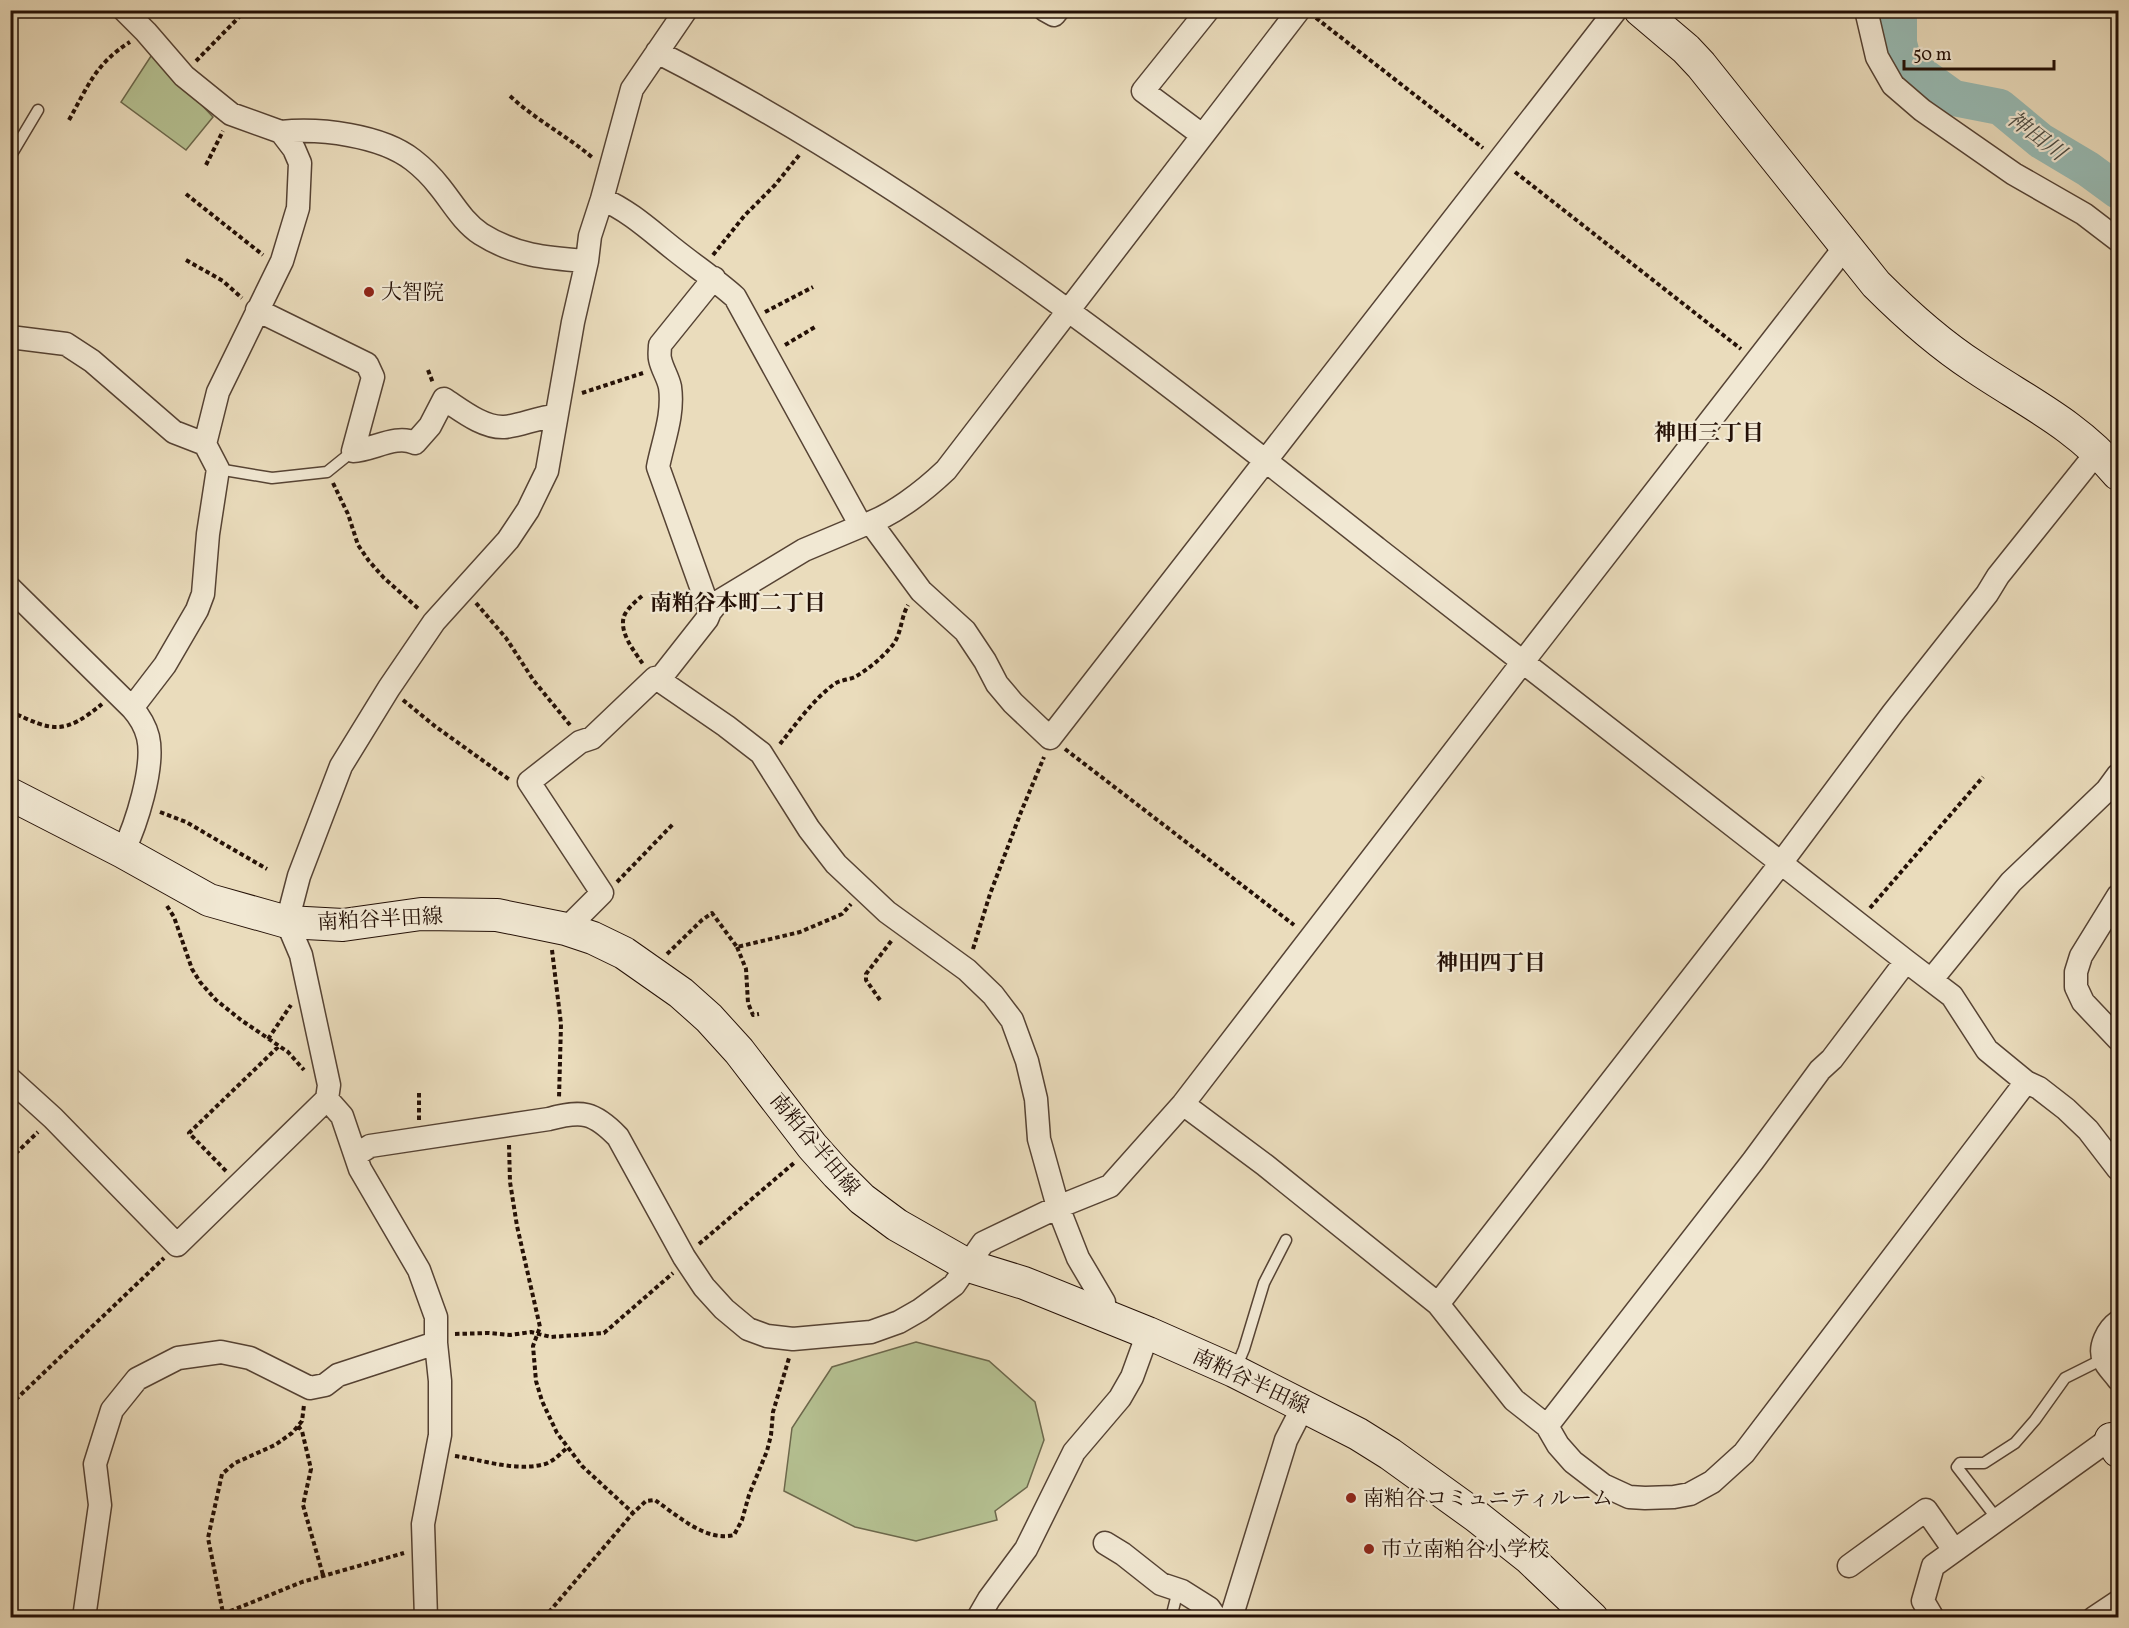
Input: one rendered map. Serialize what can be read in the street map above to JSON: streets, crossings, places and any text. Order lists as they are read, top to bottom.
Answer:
{
  "streets": {
    "main road": ["南粕谷半田線"]
  },
  "districts": ["神田三丁目", "南粕谷本町二丁目", "神田四丁目"],
  "water": ["神田川"],
  "places": ["大智院", "南粕谷コミュニティルーム", "市立南粕谷小学校"],
  "scale_bar": "50 m"
}
